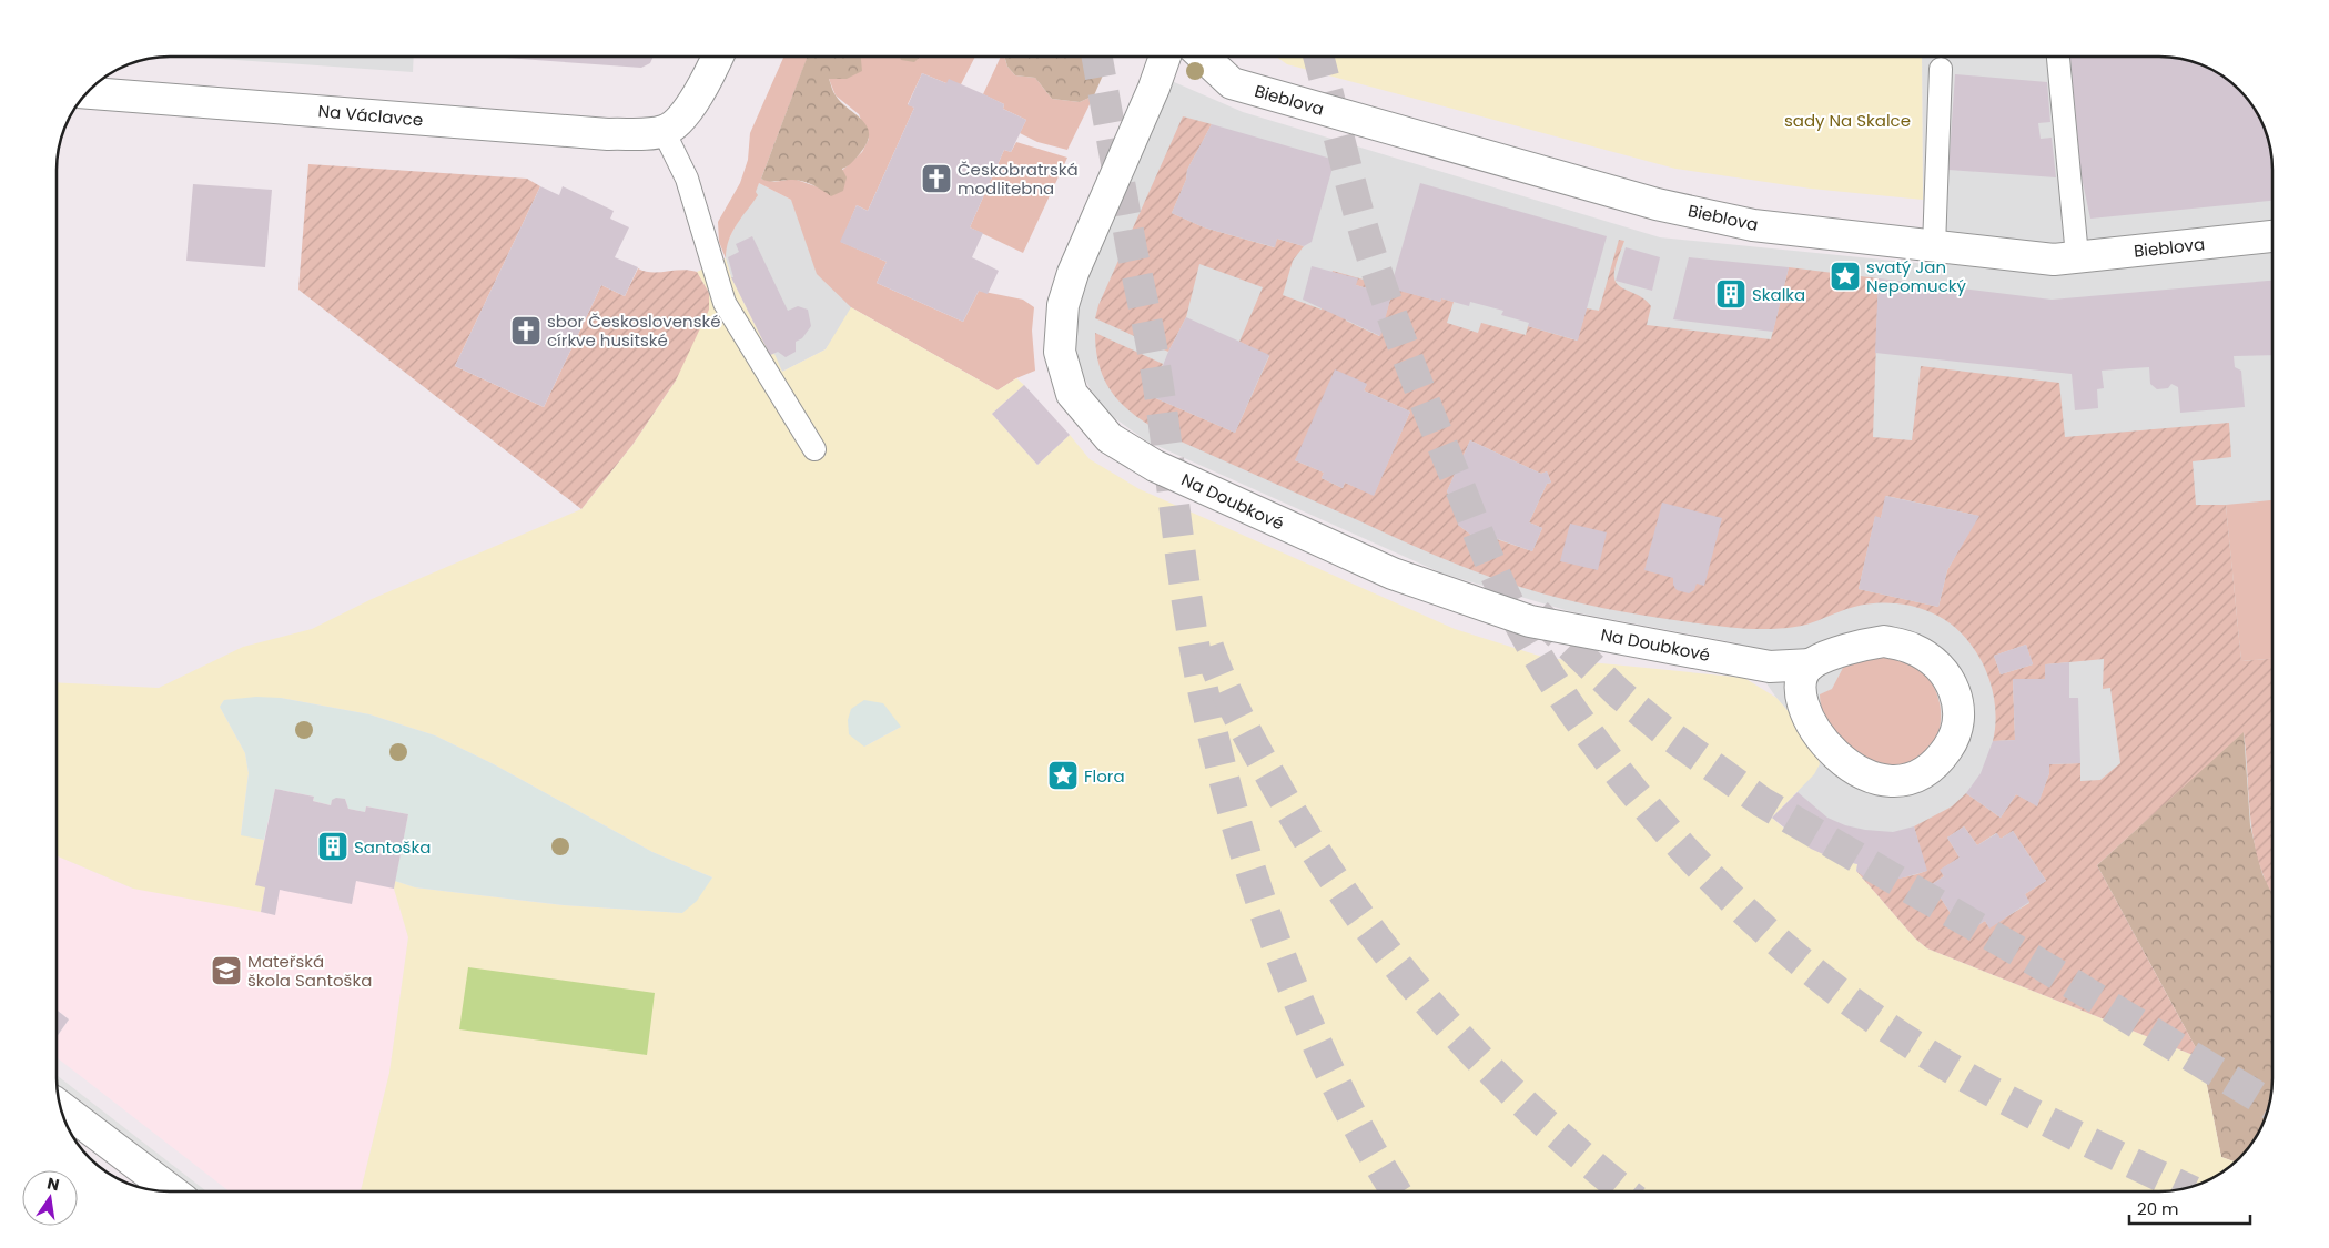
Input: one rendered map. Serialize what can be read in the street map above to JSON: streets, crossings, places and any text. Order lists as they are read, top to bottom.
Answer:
{
  "streets": {
    "street": ["Bieblova", "Na Václavce", "Na Doubkové"]
  },
  "parks": ["sady Na Skalce"],
  "places": {
    "church": ["Českobratrská modlitebna", "sbor Československé církve husitské"],
    "place": ["svatý Jan Nepomucký", "Flora"],
    "building": ["Skalka", "Santoška"],
    "school or university": ["Mateřská škola Santoška"]
  },
  "scale_bar": "20 m",
  "north": "top"
}
